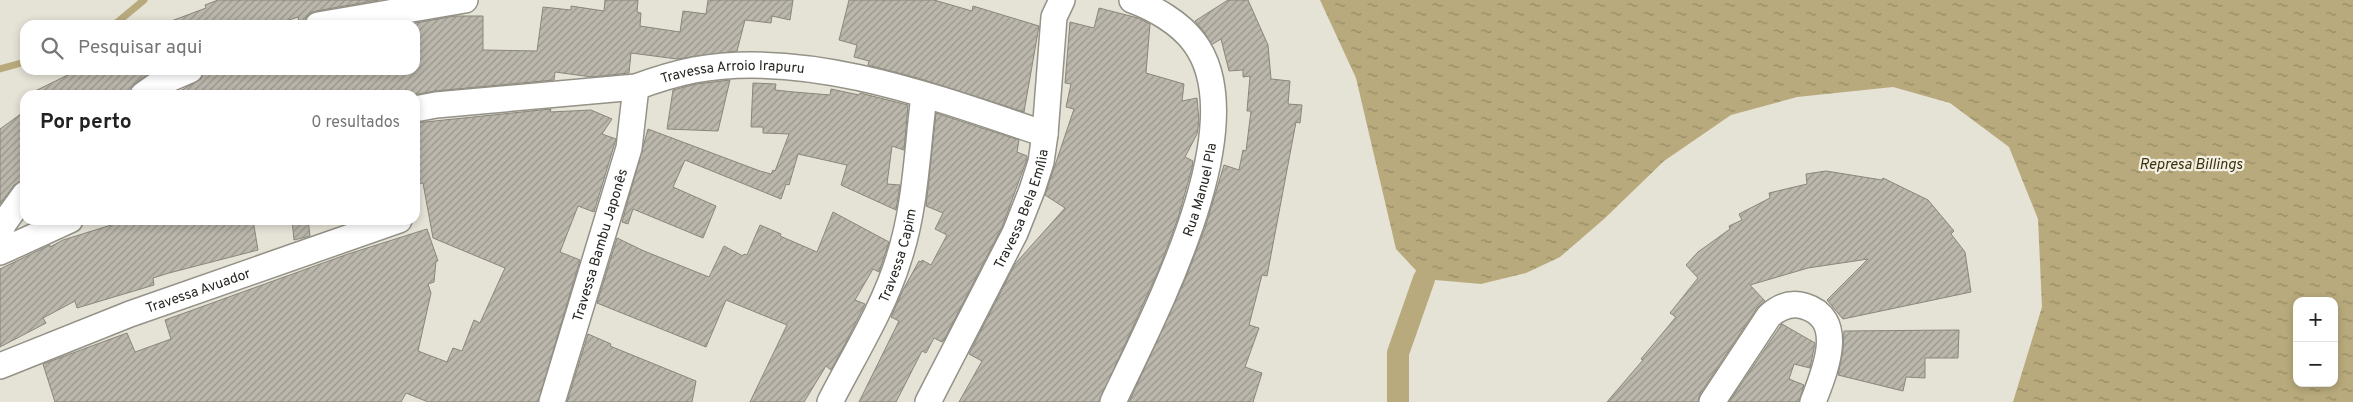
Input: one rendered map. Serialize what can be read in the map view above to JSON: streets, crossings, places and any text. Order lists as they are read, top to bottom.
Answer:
{
  "streets": {
    "street": [
      "Travessa Arroio Irapuru",
      "Rua Manuel Pla",
      "Travessa Bela Emília",
      "Travessa Bambu Japonês",
      "Travessa Capim",
      "Travessa Avuador"
    ]
  },
  "crossings": [
    ["Travessa Arroio Irapuru", "Travessa Bela Emília"],
    ["Travessa Arroio Irapuru", "Travessa Bambu Japonês"],
    ["Travessa Arroio Irapuru", "Travessa Capim"]
  ],
  "water": ["Represa Billings"],
  "page": {
    "search": "Pesquisar aqui",
    "heading": ["Por perto", "0 resultados"],
    "map_buttons": ["+", "−"]
  }
}
